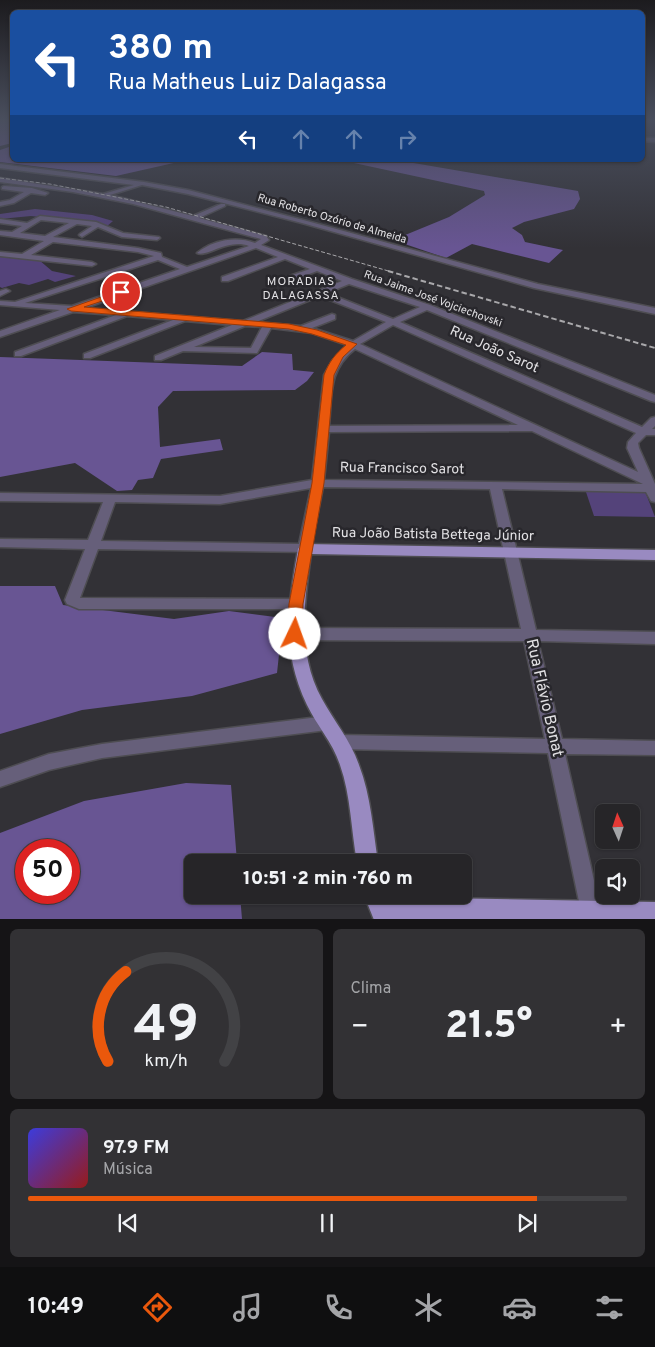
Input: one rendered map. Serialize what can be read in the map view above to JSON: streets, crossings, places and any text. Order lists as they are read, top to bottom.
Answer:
{
  "streets": {
    "main road": ["Rua João Batista Bettega Júnior"],
    "street": [
      "Rua Roberto Ozório de Almeida",
      "Rua Jaime José Vojciechovski",
      "Rua João Sarot",
      "Rua Francisco Sarot",
      "Rua Flávio Bonat"
    ]
  },
  "crossings": [
    ["Rua Francisco Sarot", "Rua Flávio Bonat"],
    ["Rua João Batista Bettega Júnior", "Rua Flávio Bonat"]
  ],
  "districts": ["MORADIAS DALAGASSA"],
  "north": "top",
  "page": {
    "turn": ["380 m", "Rua Matheus Luiz Dalagassa"],
    "limit": "50",
    "trip": "10:51 · 2 min · 760 m",
    "tile": "Clima",
    "heat": ["−", "21.5°", "+"],
    "song": ["97.9 FM", "Música"],
    "tabs": "10:49",
    "gauge": ["49", "km/h"]
  }
}
